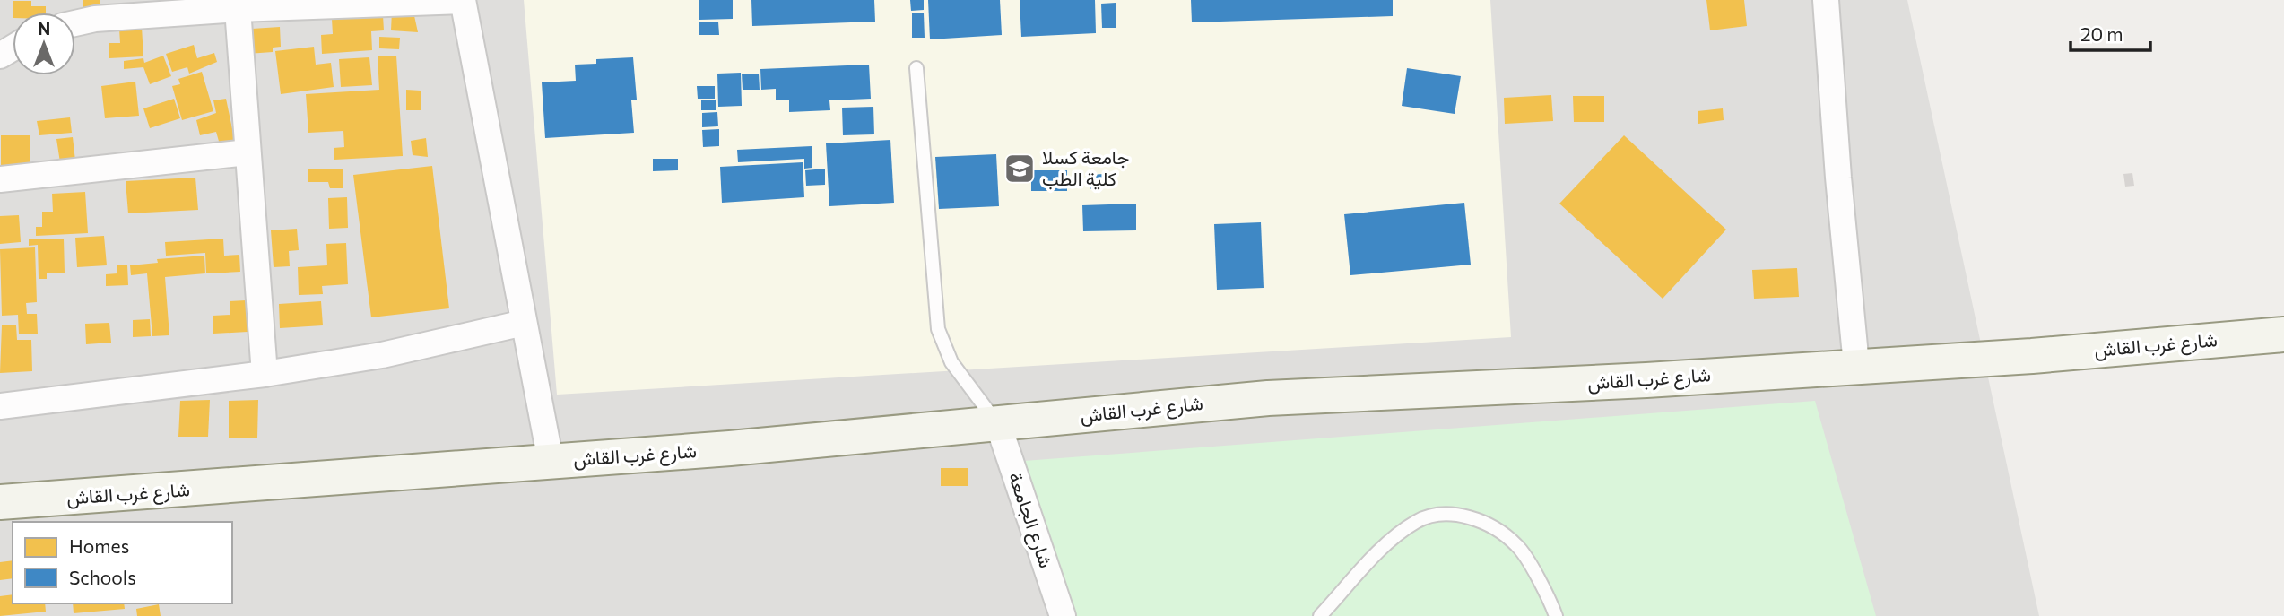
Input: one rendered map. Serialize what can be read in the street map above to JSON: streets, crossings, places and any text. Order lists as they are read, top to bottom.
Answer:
{
  "streets": {
    "main road": ["شارع غرب القاش"],
    "street": ["شارع الجامعة"]
  },
  "crossings": [
    ["شارع غرب القاش", "شارع الجامعة"]
  ],
  "places": {
    "school or university": ["جامعة كسلا كلية الطب"]
  },
  "legend": ["Homes", "Schools"],
  "scale_bar": "20 m",
  "north": "top"
}
